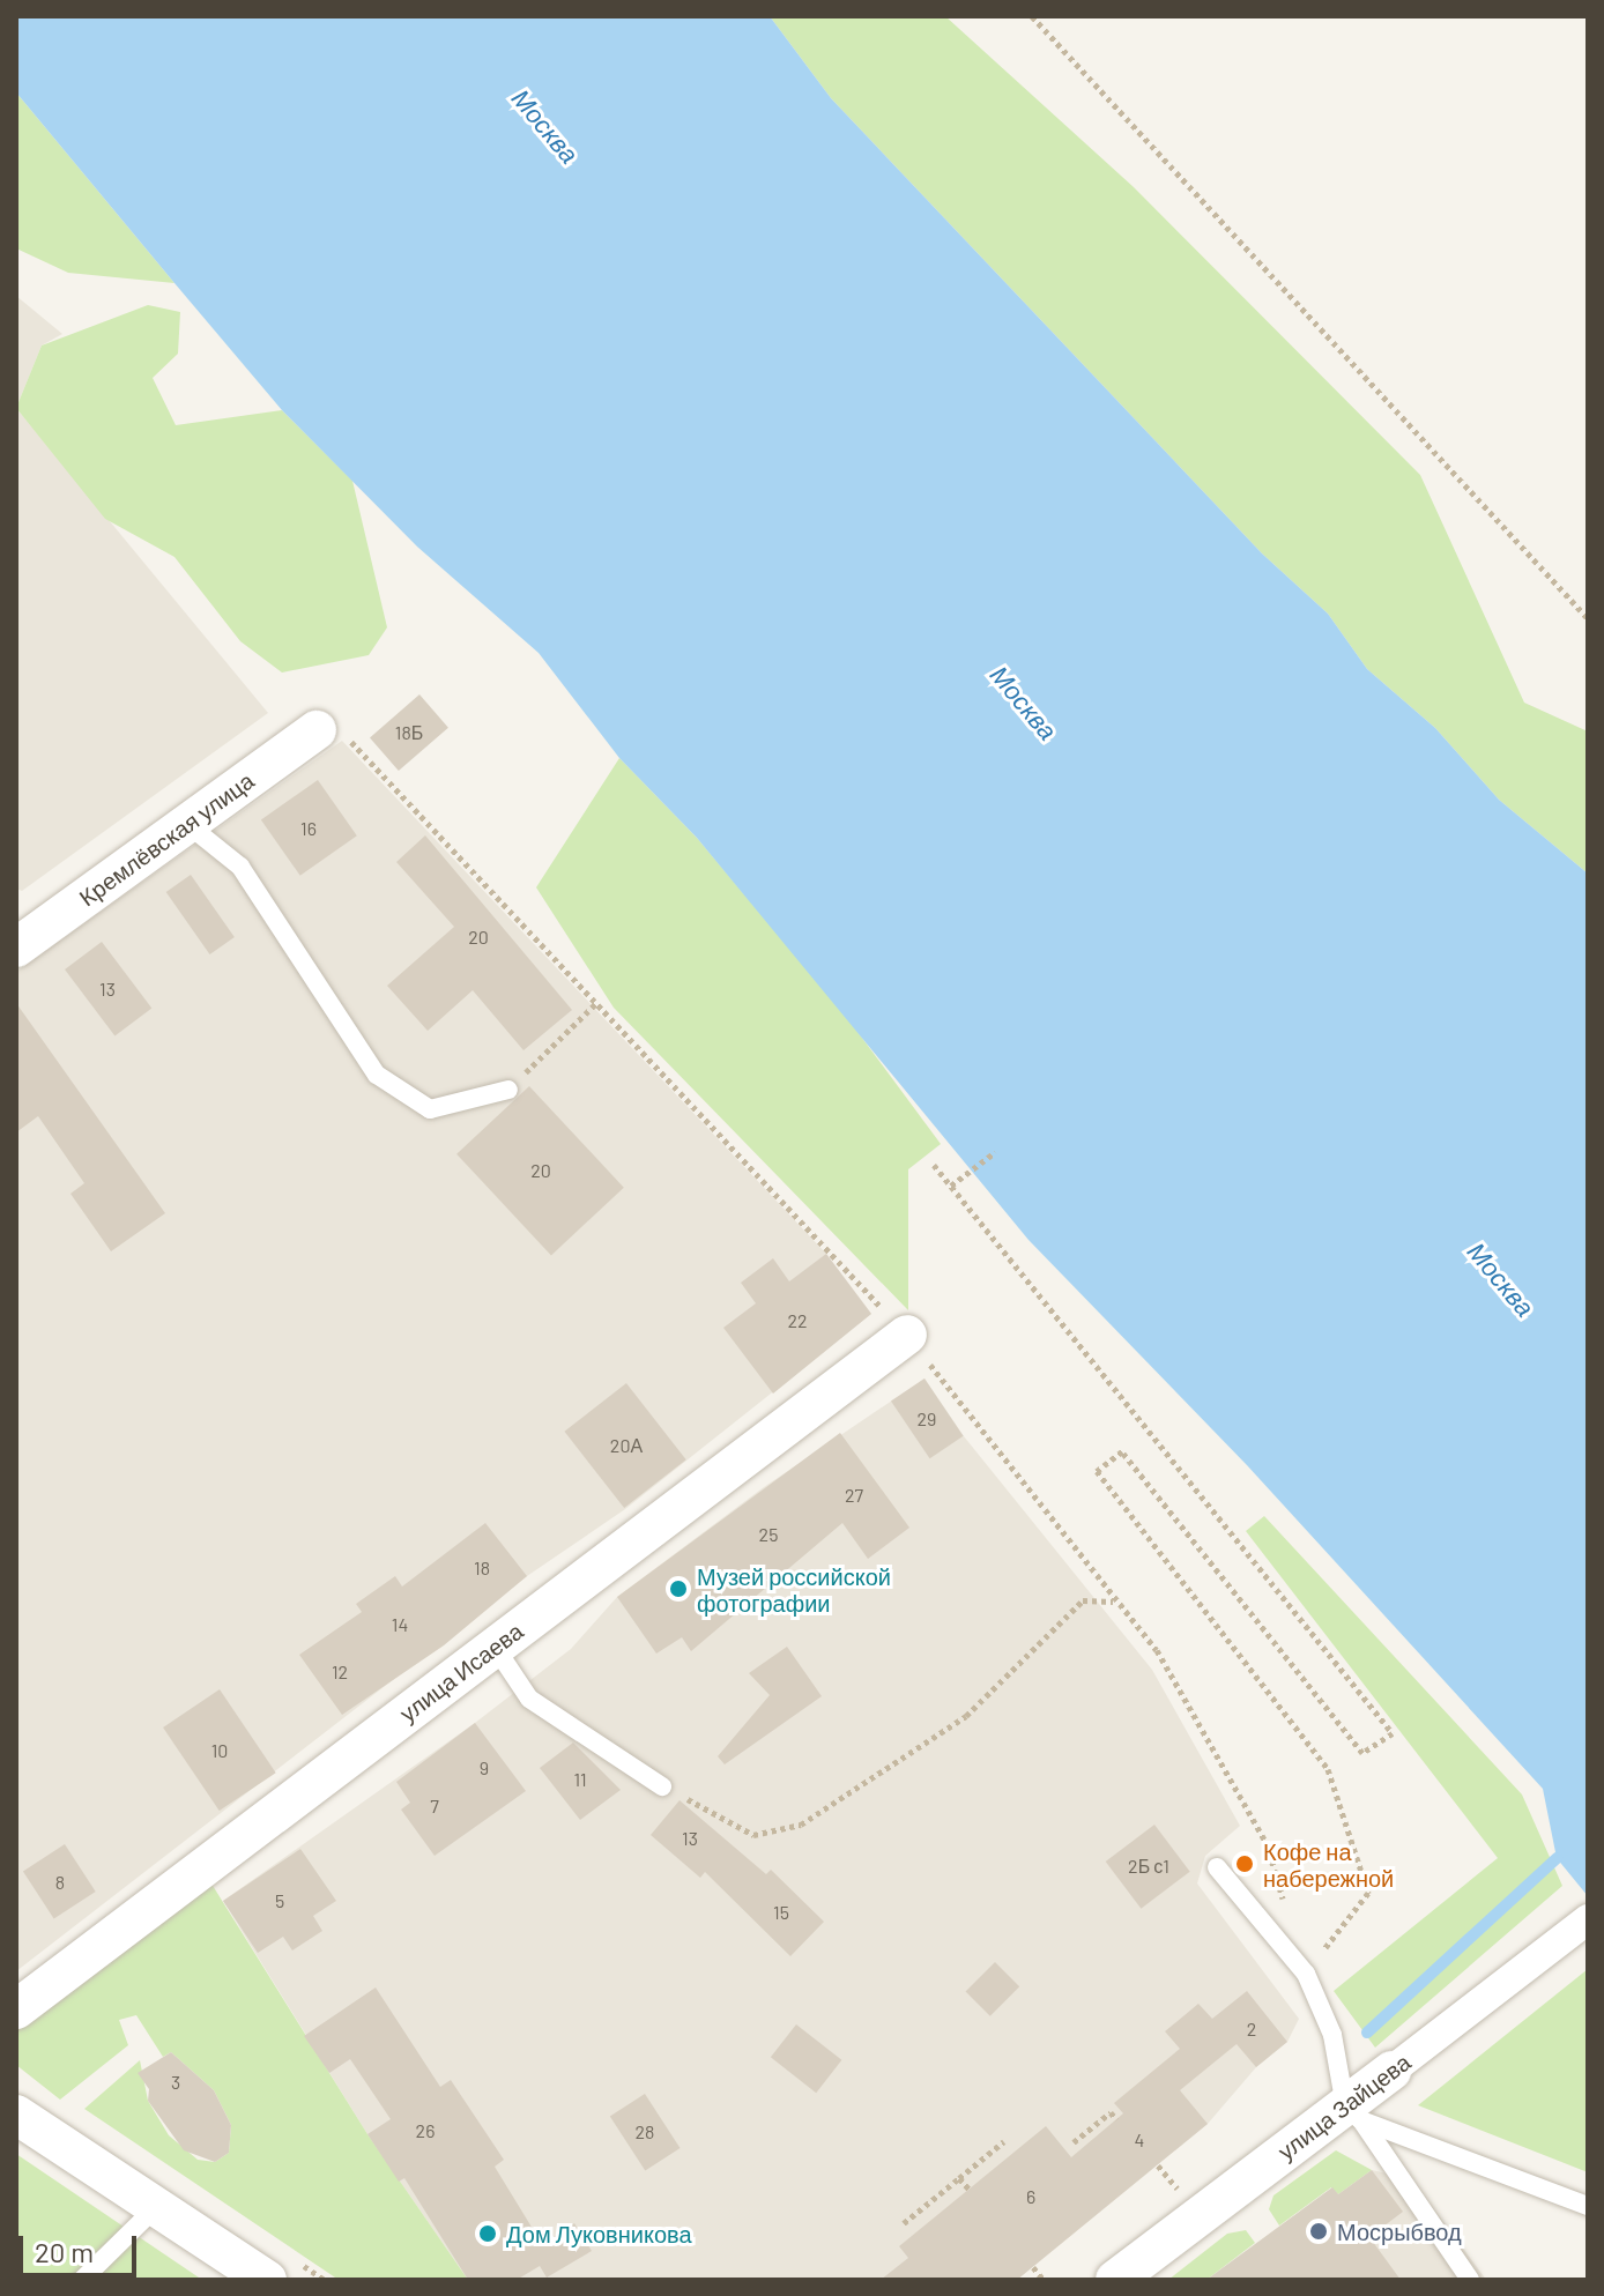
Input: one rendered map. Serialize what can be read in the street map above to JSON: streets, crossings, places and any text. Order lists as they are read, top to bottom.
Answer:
{
  "streets": {
    "street": ["Кремлёвская улица", "улица Исаева", "улица Зайцева"]
  },
  "water": ["Москва"],
  "places": [
    "Музей российской фотографии",
    "Кофе на набережной",
    "Мосрыбвод",
    "Дом Луковникова"
  ],
  "house_numbers": [
    "18Б",
    "16",
    "20",
    "13",
    "20",
    "22",
    "29",
    "20А",
    "27",
    "25",
    "18",
    "14",
    "12",
    "10",
    "9",
    "11",
    "7",
    "13",
    "2Б с1",
    "8",
    "5",
    "15",
    "2",
    "3",
    "26",
    "28",
    "4",
    "6"
  ],
  "scale_bar": "20 m"
}
